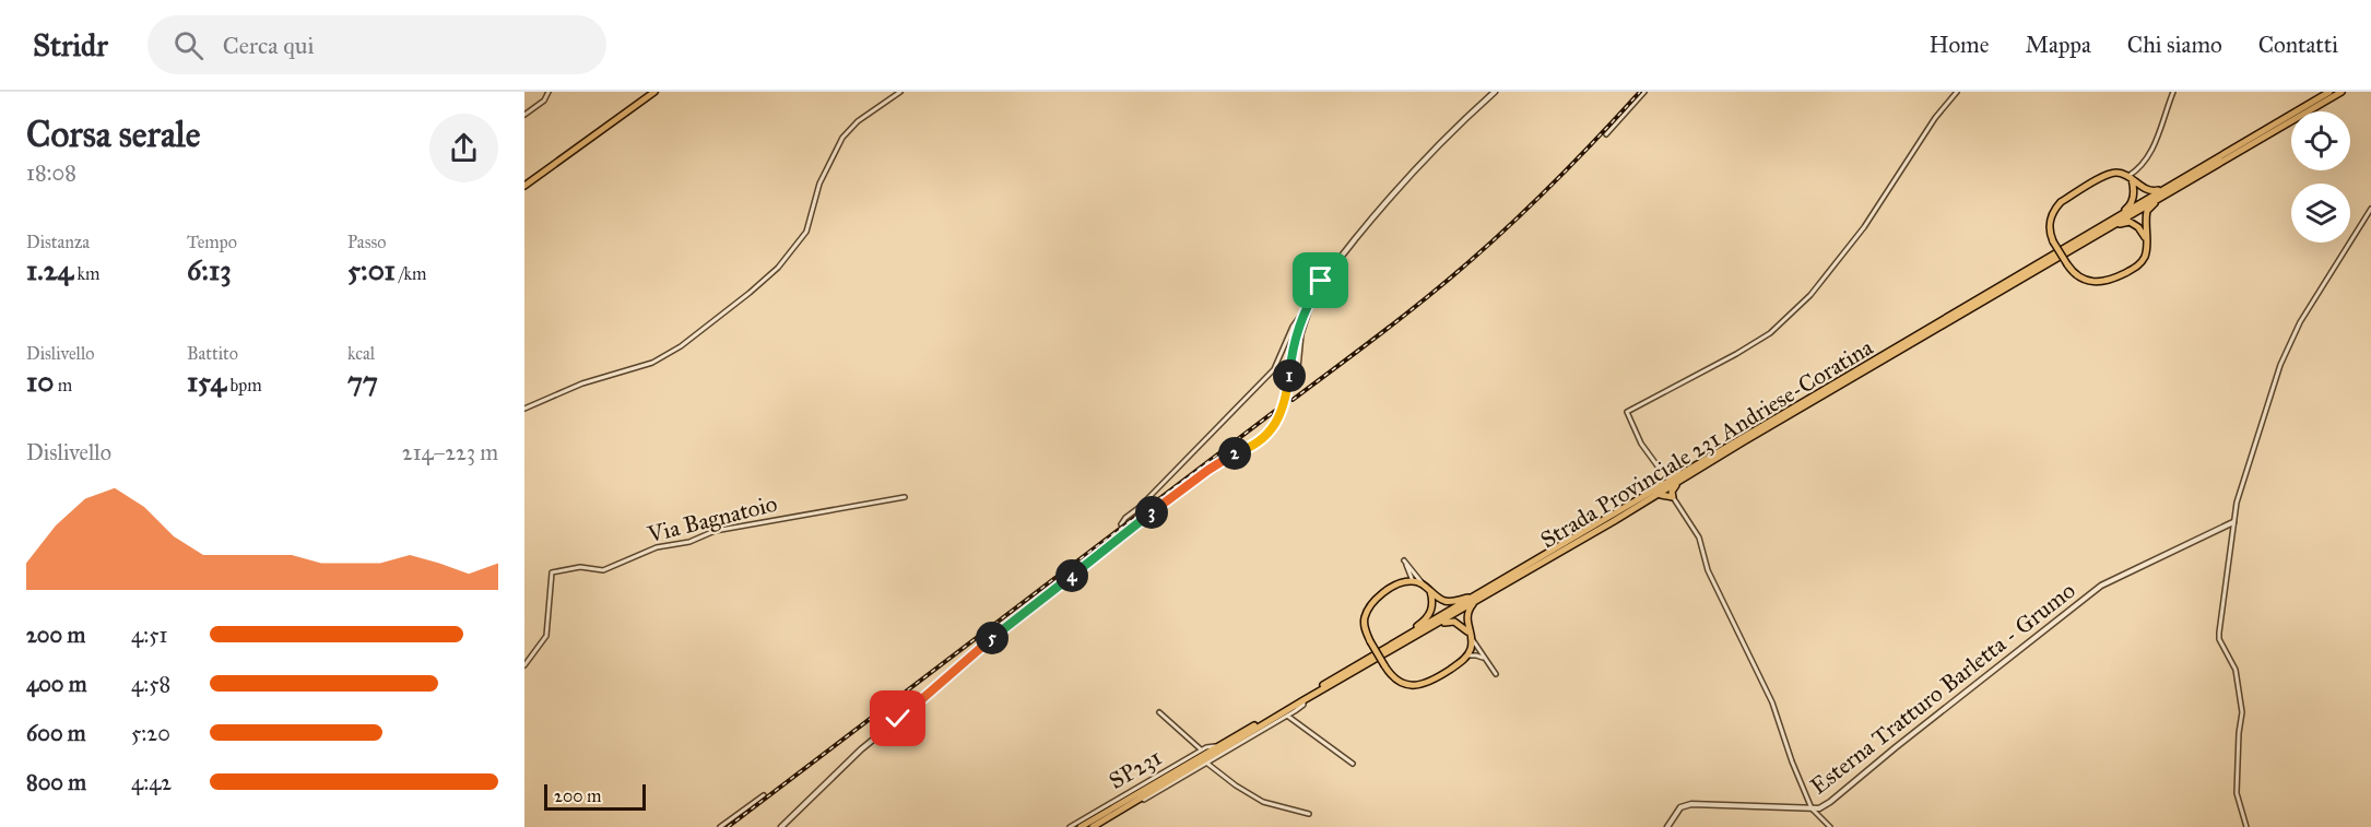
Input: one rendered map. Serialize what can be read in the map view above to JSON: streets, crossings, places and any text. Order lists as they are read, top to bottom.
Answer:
{
  "streets": {
    "main road": ["Strada Provinciale 231 Andriese-Coratina", "SP231"],
    "street": ["Via Bagnatoio", "Esterna Tratturo Barletta - Grumo"]
  },
  "crossings": [
    ["Strada Provinciale 231 Andriese-Coratina", "SP231"]
  ],
  "scale_bar": "200 m",
  "page": {
    "header": "Stridr",
    "search": "Cerca qui",
    "nav": [
      "Home",
      "Mappa",
      "Chi siamo",
      "Contatti"
    ],
    "heading": ["Corsa serale", "18:08"],
    "stats": [
      ["Distanza", "1.24 km"],
      ["Tempo", "6:13"],
      ["Passo", "5:01 /km"],
      ["Dislivello", "10 m"],
      ["Battito", "154 bpm"],
      ["kcal", "77"]
    ],
    "pins": [
      "1",
      "2",
      "3",
      "4",
      "5"
    ],
    "chart": ["Dislivello", "214–223 m"],
    "list": [
      {
        "name": "200 m",
        "note": "4:51"
      },
      {
        "name": "400 m",
        "note": "4:58"
      },
      {
        "name": "600 m",
        "note": "5:20"
      },
      {
        "name": "800 m",
        "note": "4:42"
      }
    ],
    "scale": "200 m"
  }
}
